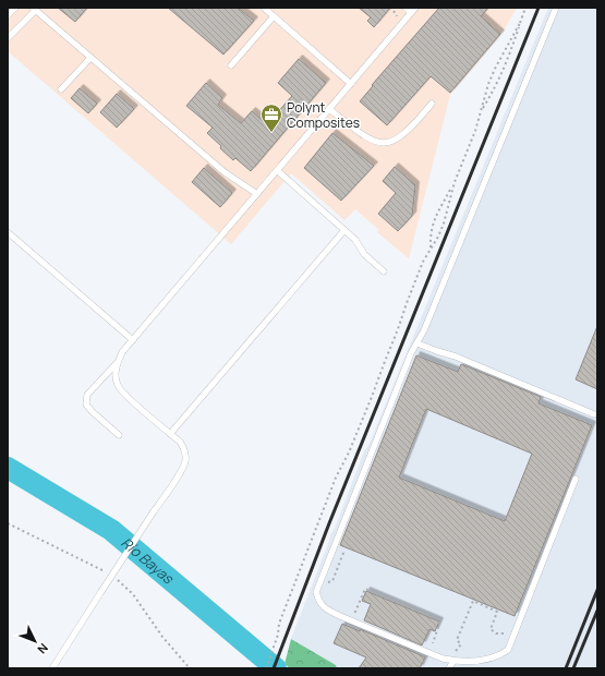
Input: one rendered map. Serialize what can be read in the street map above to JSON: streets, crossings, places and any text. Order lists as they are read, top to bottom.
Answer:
{
  "water": ["Río Bayas"],
  "places": {
    "office": ["Polynt Composites"]
  },
  "north": "bottom right"
}
